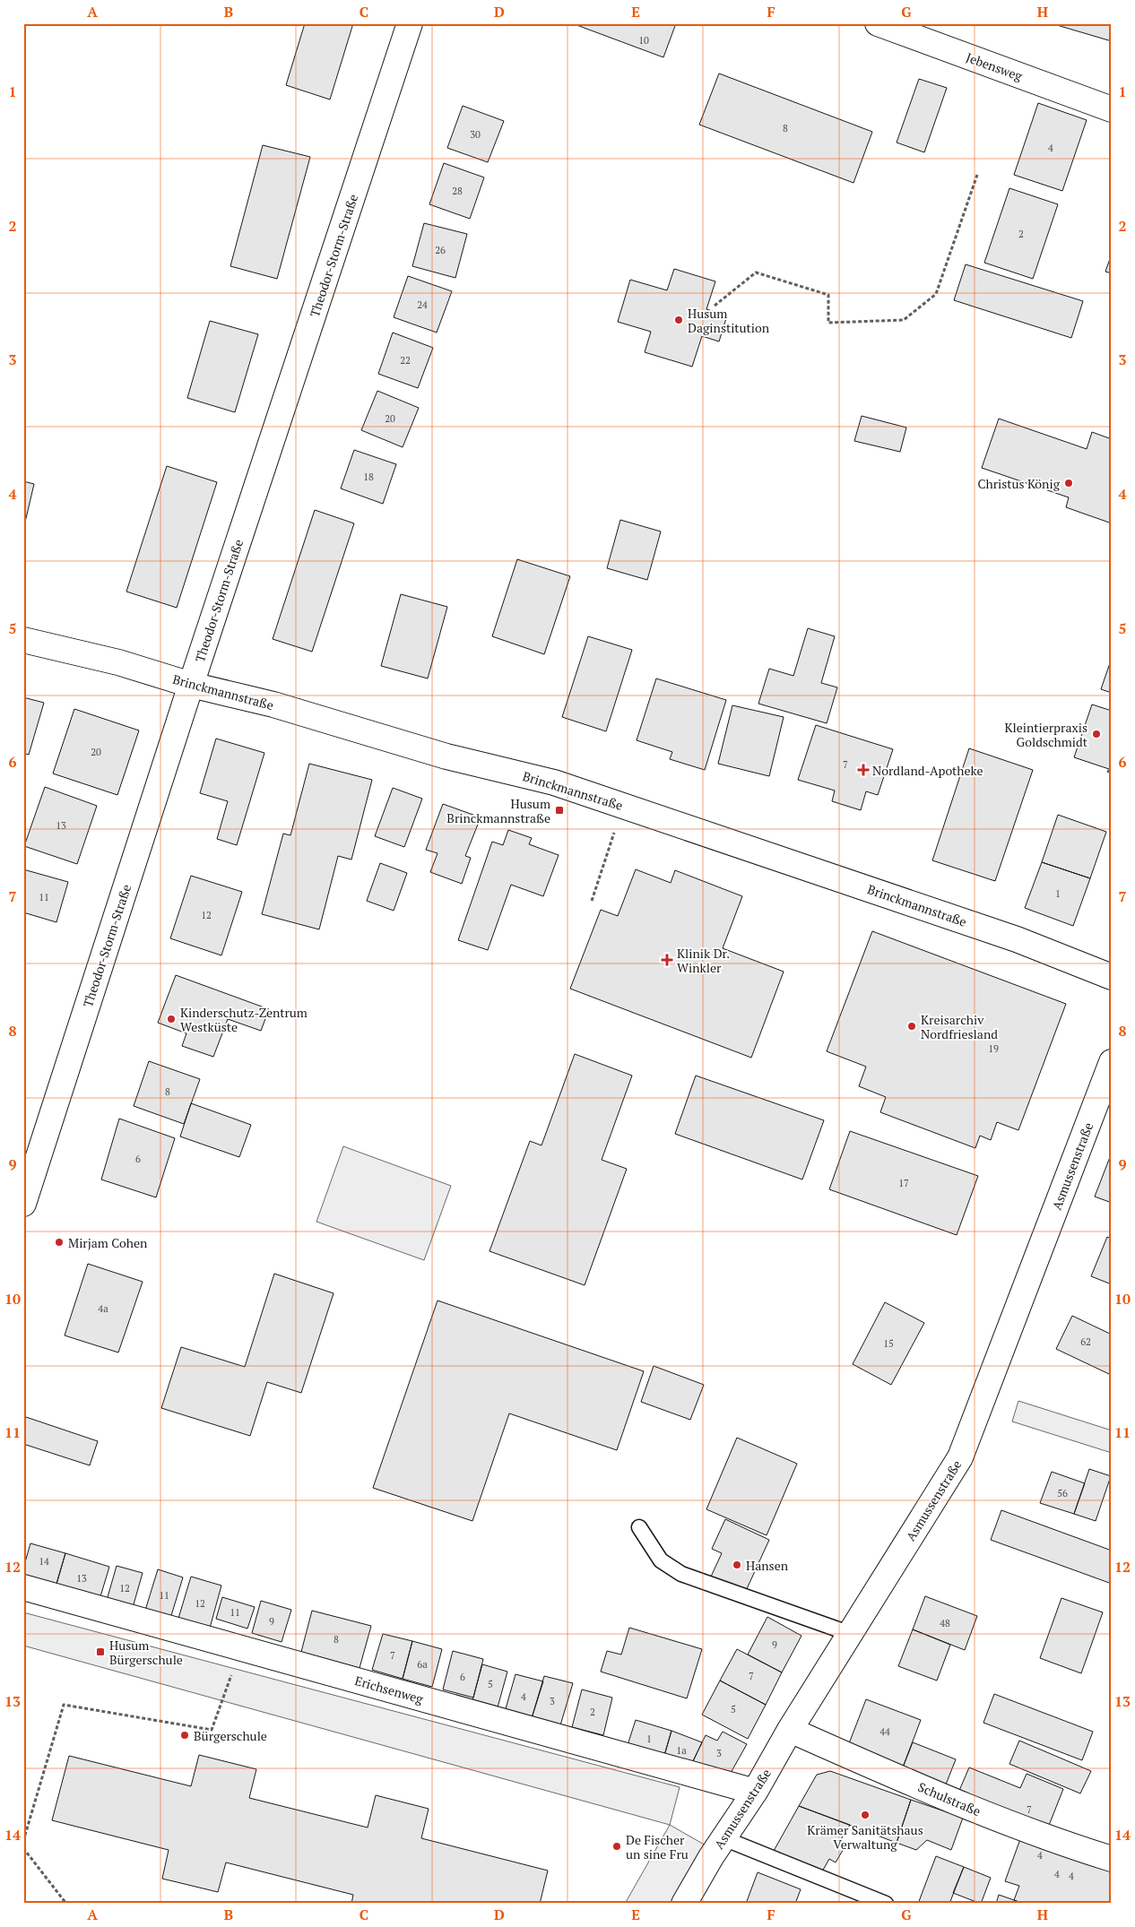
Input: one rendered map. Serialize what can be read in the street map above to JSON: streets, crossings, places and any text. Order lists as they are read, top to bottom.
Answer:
{
  "streets": {
    "street": [
      "Jebensweg",
      "Theodor-Storm-Straße",
      "Brinckmannstraße",
      "Asmussenstraße",
      "Erichsenweg",
      "Schulstraße"
    ]
  },
  "crossings": [
    ["Theodor-Storm-Straße", "Brinckmannstraße"],
    ["Asmussenstraße", "Erichsenweg"],
    ["Asmussenstraße", "Schulstraße"]
  ],
  "places": {
    "other": [
      "Husum Daginstitution",
      "Christus König",
      "Kleintierpraxis Goldschmidt",
      "Kinderschutz-Zentrum Westküste",
      "Kreisarchiv Nordfriesland",
      "Mirjam Cohen",
      "Hansen",
      "Bürgerschule",
      "Krämer Sanitätshaus Verwaltung",
      "De Fischer un sine Fru"
    ],
    "health": ["Nordland-Apotheke", "Klinik Dr. Winkler"],
    "transit": ["Husum Brinckmannstraße", "Husum Bürgerschule"]
  },
  "house_numbers": [
    "10",
    "8",
    "30",
    "4",
    "28",
    "2",
    "26",
    "24",
    "22",
    "20",
    "18",
    "20",
    "7",
    "13",
    "1",
    "11",
    "12",
    "19",
    "8",
    "6",
    "17",
    "4a",
    "62",
    "15",
    "56",
    "14",
    "13",
    "12",
    "11",
    "12",
    "11",
    "9",
    "48",
    "8",
    "9",
    "7",
    "6a",
    "7",
    "6",
    "5",
    "4",
    "3",
    "5",
    "2",
    "44",
    "1",
    "1a",
    "3",
    "7",
    "4",
    "4",
    "4"
  ],
  "grid": {
    "columns": [
      "A",
      "B",
      "C",
      "D",
      "E",
      "F",
      "G",
      "H"
    ],
    "rows": [
      "1",
      "2",
      "3",
      "4",
      "5",
      "6",
      "7",
      "8",
      "9",
      "10",
      "11",
      "12",
      "13",
      "14"
    ]
  }
}
